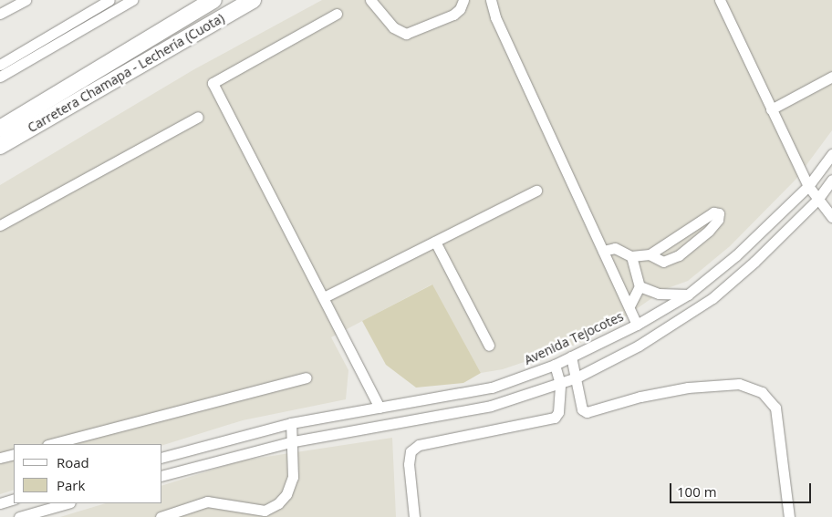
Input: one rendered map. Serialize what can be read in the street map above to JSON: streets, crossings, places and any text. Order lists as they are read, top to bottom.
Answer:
{
  "streets": {
    "highway": ["Carretera Chamapa - Lechería (Cuota)"],
    "street": ["Avenida Tejocotes"]
  },
  "legend": ["Road", "Park"],
  "scale_bar": "100 m"
}
